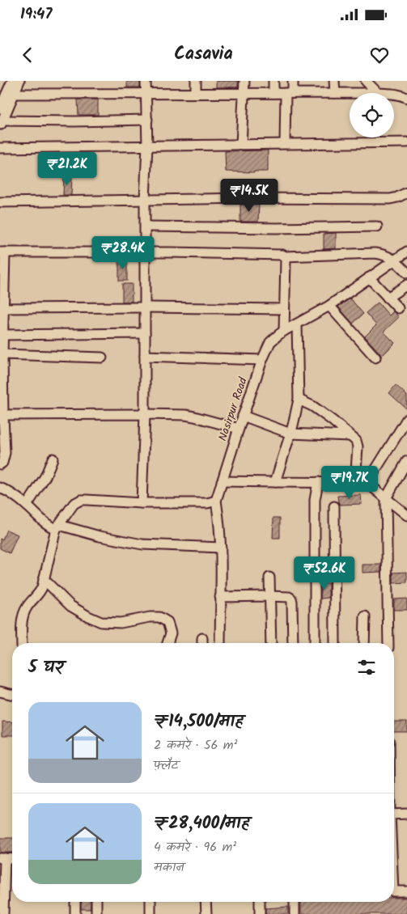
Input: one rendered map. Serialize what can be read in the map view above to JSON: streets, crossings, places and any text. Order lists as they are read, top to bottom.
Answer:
{
  "streets": {
    "street": ["Nasirpur Road"]
  },
  "page": {
    "status": "19:47",
    "header": "Casavia",
    "price": [
      "₹21.2K",
      "₹14.5K",
      "₹28.4K",
      "₹19.7K",
      "₹52.6K"
    ],
    "heading": "5 घर",
    "list": [
      {
        "name": "₹14,500/माह",
        "note": "2 कमरे · 56 m² · फ़्लैट"
      },
      {
        "name": "₹28,400/माह",
        "note": "4 कमरे · 96 m² · मकान"
      }
    ]
  }
}
